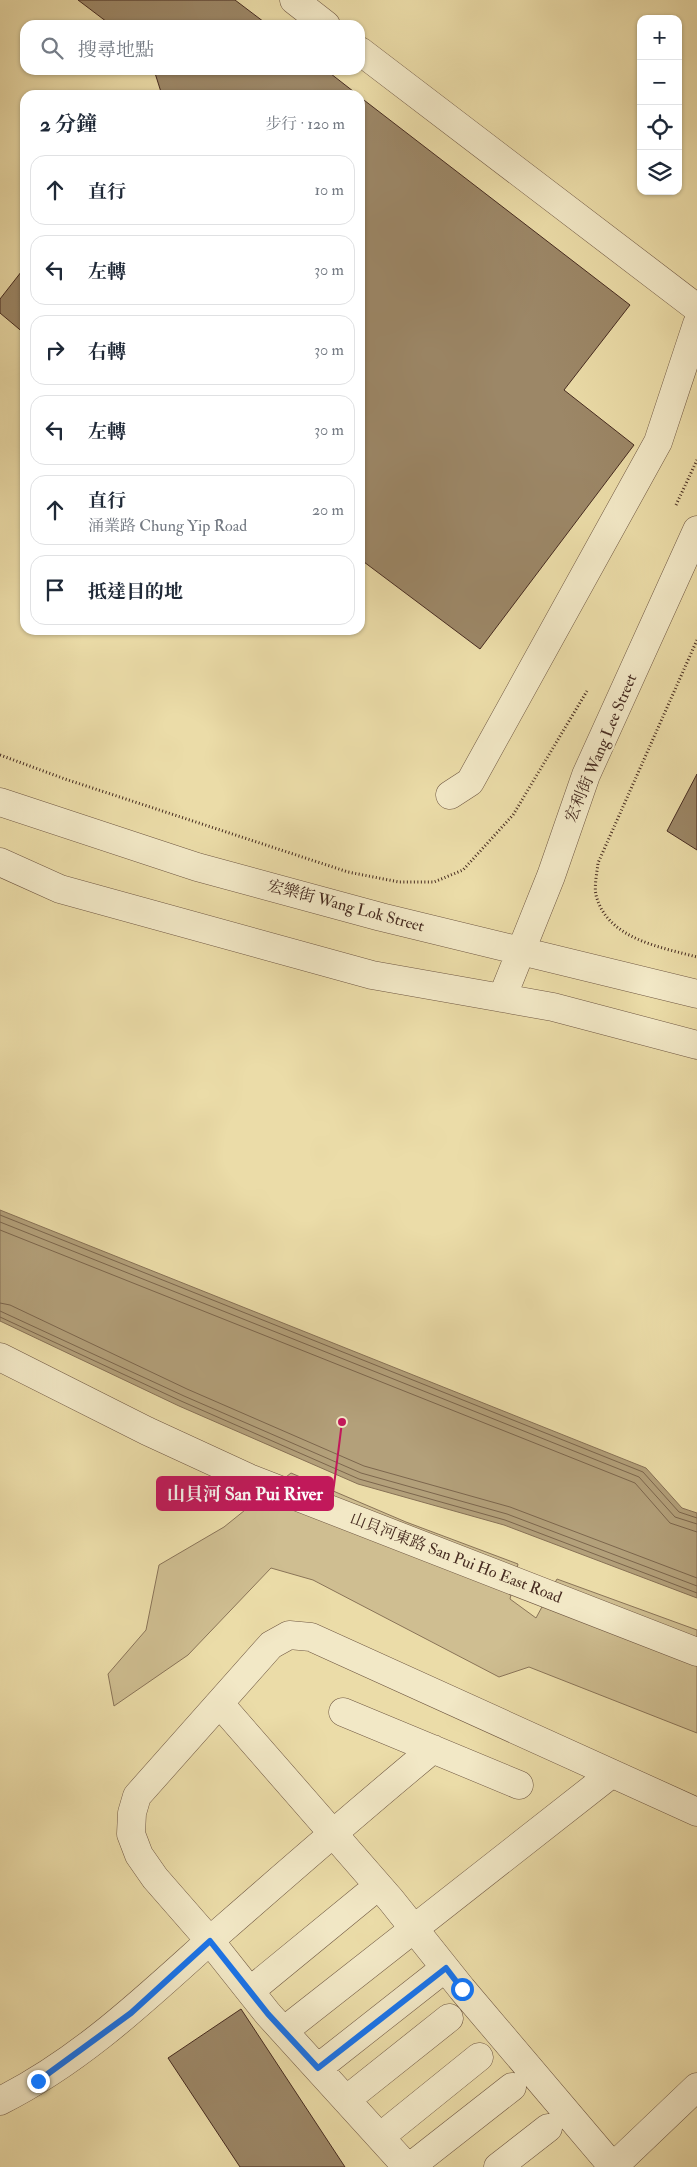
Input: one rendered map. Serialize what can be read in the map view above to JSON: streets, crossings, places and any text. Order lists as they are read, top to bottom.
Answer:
{
  "streets": {
    "street": ["宏利街 Wang Lee Street", "宏樂街 Wang Lok Street", "山貝河東路 San Pui Ho East Road"]
  },
  "crossings": [
    ["宏利街 Wang Lee Street", "宏樂街 Wang Lok Street"]
  ],
  "places": ["山貝河 San Pui River"],
  "page": {
    "map_buttons": ["+", "−"],
    "search": "搜尋地點",
    "heading": ["2 分鐘", "步行 · 120 m"],
    "list": [
      ["直行", "10 m"],
      ["左轉", "30 m"],
      ["右轉", "30 m"],
      ["左轉", "30 m"],
      ["直行", "涌業路 Chung Yip Road", "20 m"],
      "抵達目的地"
    ]
  }
}
